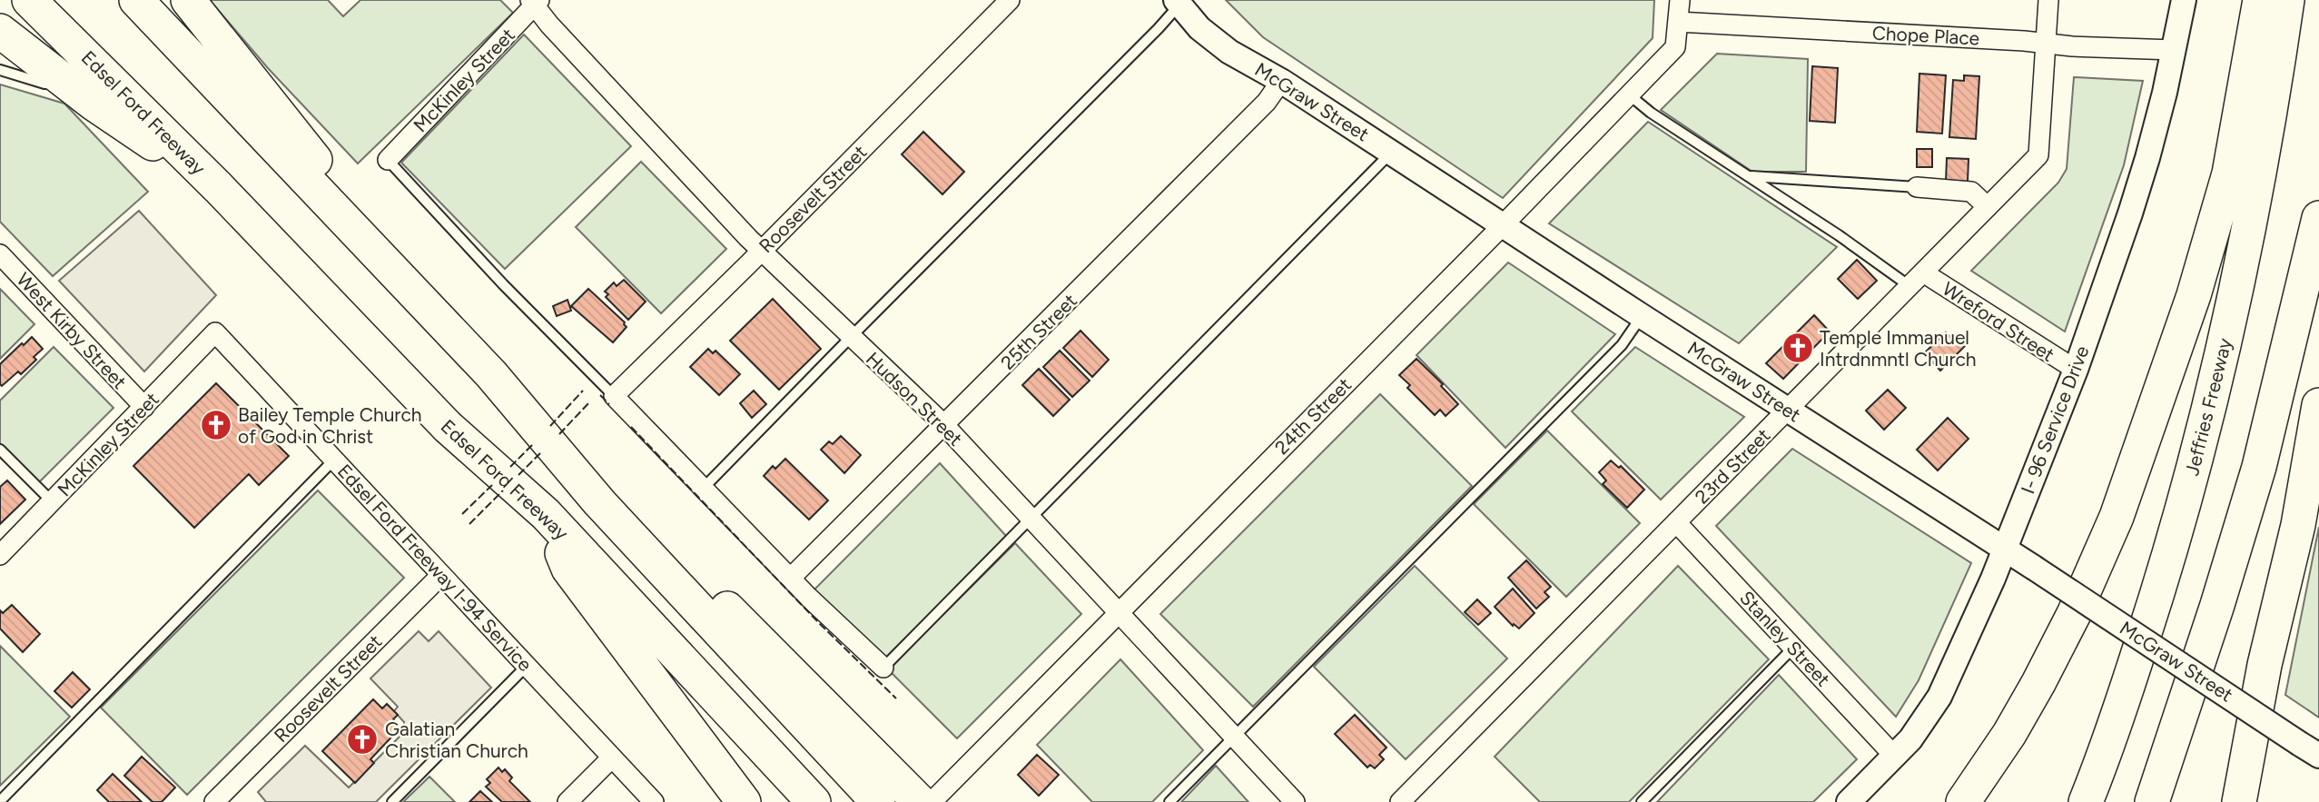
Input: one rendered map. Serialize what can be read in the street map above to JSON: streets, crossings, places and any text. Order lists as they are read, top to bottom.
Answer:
{
  "streets": {
    "highway": ["Edsel Ford Freeway", "Jeffries Freeway"],
    "street": [
      "Chope Place",
      "McKinley Street",
      "McGraw Street",
      "Roosevelt Street",
      "Wreford Street",
      "West Kirby Street",
      "25th Street",
      "Hudson Street",
      "24th Street",
      "I- 96 Service Drive",
      "23rd Street",
      "Edsel Ford Freeway I-94 Service",
      "Stanley Street"
    ]
  },
  "crossings": [
    ["Chope Place", "24th Street"],
    ["Chope Place", "I- 96 Service Drive"],
    ["Chope Place", "23rd Street"],
    ["McKinley Street", "West Kirby Street"],
    ["McKinley Street", "Hudson Street"],
    ["McKinley Street", "Edsel Ford Freeway I-94 Service"],
    ["McGraw Street", "25th Street"],
    ["McGraw Street", "24th Street"],
    ["McGraw Street", "I- 96 Service Drive"],
    ["McGraw Street", "23rd Street"],
    ["Roosevelt Street", "Hudson Street"],
    ["Roosevelt Street", "Edsel Ford Freeway I-94 Service"],
    ["Wreford Street", "I- 96 Service Drive"],
    ["Wreford Street", "23rd Street"],
    ["25th Street", "Hudson Street"],
    ["Hudson Street", "24th Street"],
    ["I- 96 Service Drive", "Stanley Street"],
    ["23rd Street", "Stanley Street"]
  ],
  "places": {
    "church": ["Temple Immanuel Intrdnmntl Church", "Bailey Temple Church of God in Christ", "Galatian Christian Church"]
  }
}
